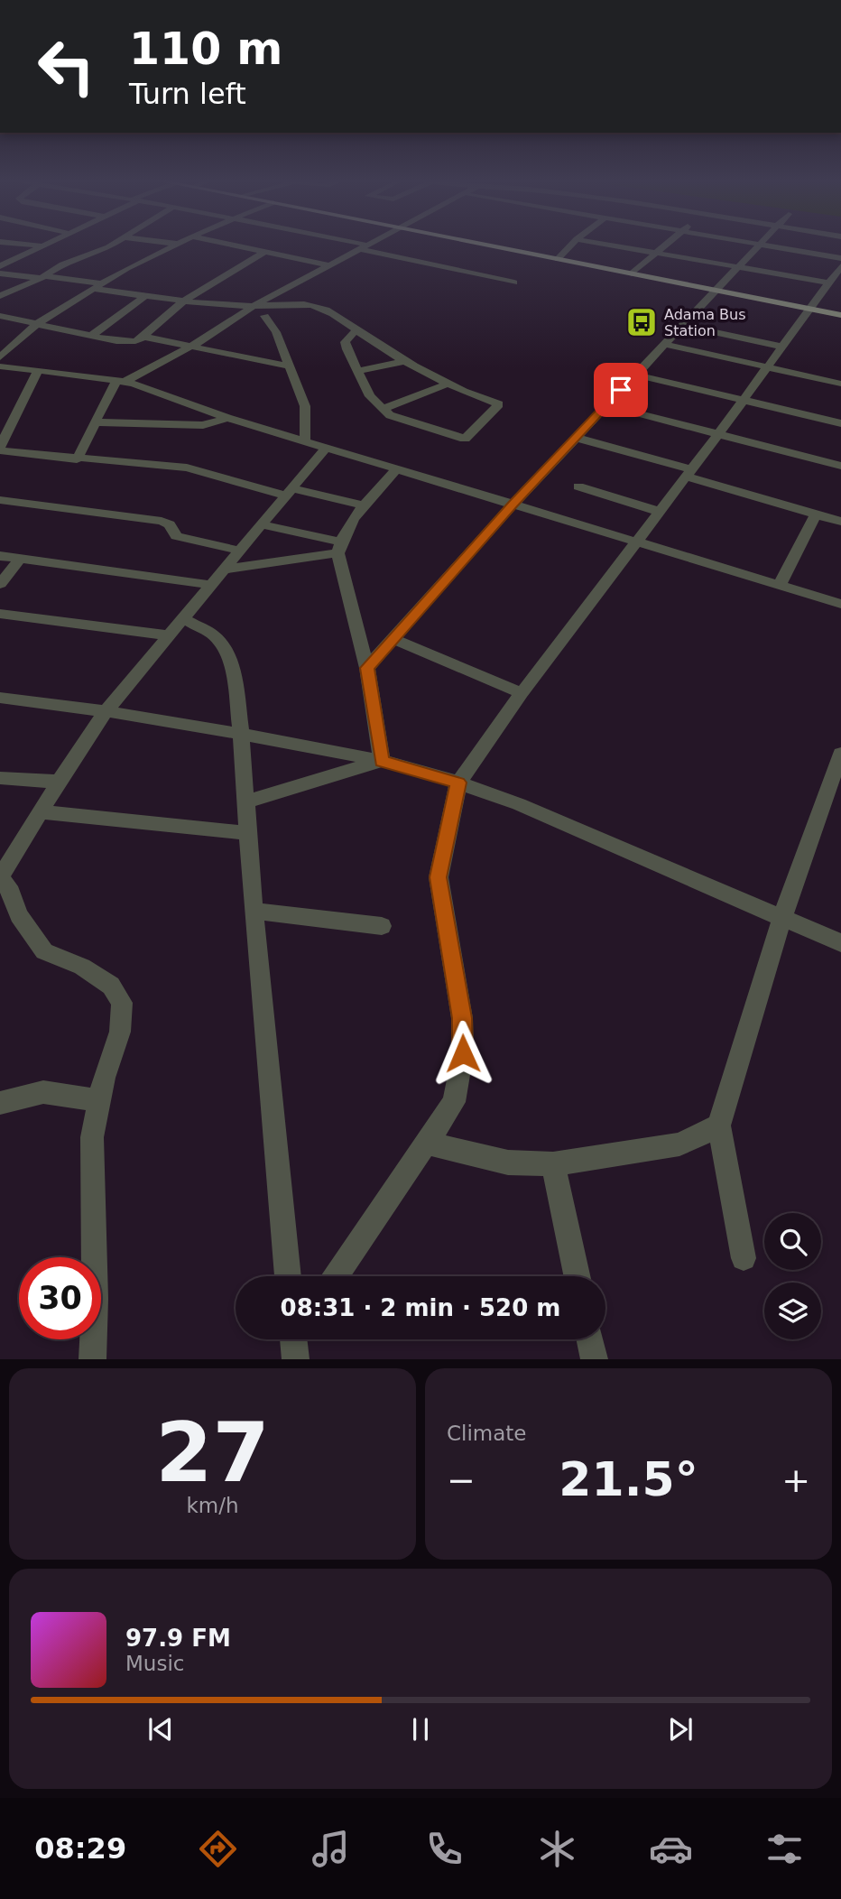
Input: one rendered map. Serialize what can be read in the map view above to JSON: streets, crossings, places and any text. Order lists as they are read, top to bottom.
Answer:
{
  "places": {
    "bus stop": ["Adama Bus Station"]
  },
  "page": {
    "turn": ["110 m", "Turn left"],
    "limit": "30",
    "trip": "08:31 · 2 min · 520 m",
    "tile": [
      ["27", "km/h"],
      "Climate"
    ],
    "heat": ["−", "21.5°", "+"],
    "song": ["97.9 FM", "Music"],
    "tabs": "08:29"
  }
}
